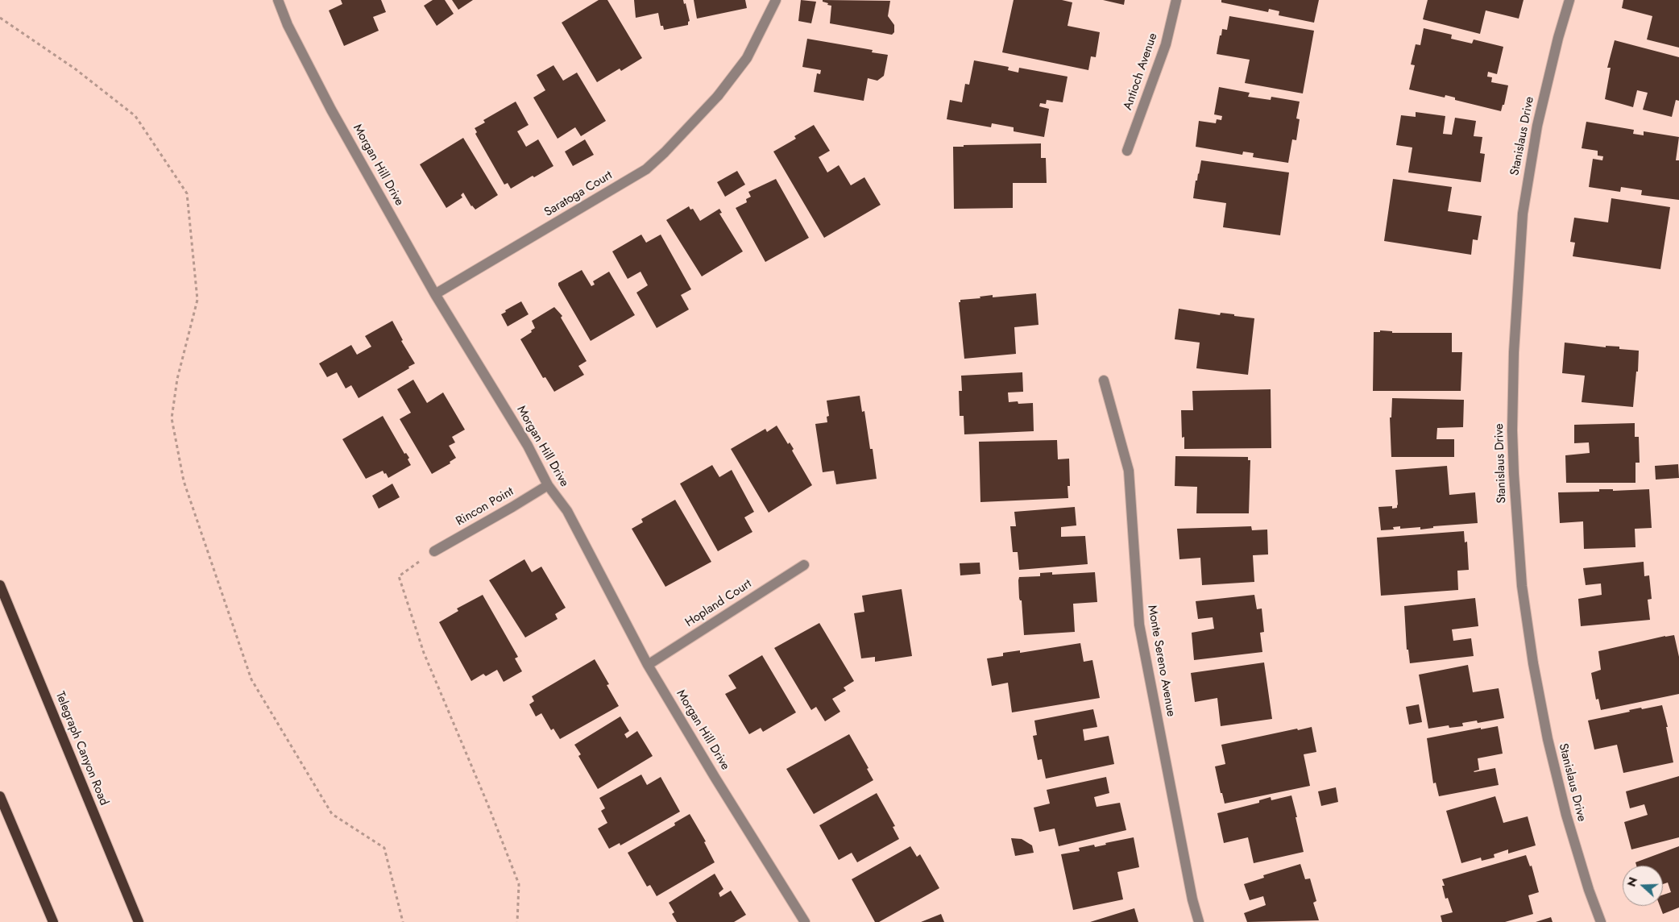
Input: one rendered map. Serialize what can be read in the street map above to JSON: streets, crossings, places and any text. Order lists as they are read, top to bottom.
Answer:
{
  "streets": {
    "main road": ["Telegraph Canyon Road"],
    "street": [
      "Antioch Avenue",
      "Stanislaus Drive",
      "Morgan Hill Drive",
      "Saratoga Court",
      "Rincon Point",
      "Hopland Court",
      "Monte Sereno Avenue"
    ]
  },
  "crossings": [
    ["Morgan Hill Drive", "Saratoga Court"],
    ["Morgan Hill Drive", "Rincon Point"],
    ["Morgan Hill Drive", "Hopland Court"]
  ],
  "north": "left"
}
